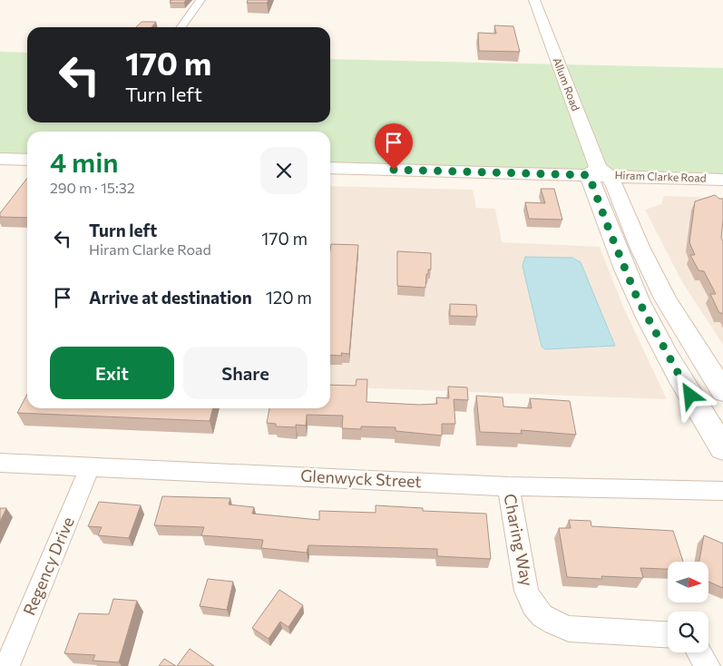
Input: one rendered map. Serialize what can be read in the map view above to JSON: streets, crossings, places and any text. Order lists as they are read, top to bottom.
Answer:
{
  "streets": {
    "main road": ["Allum Road", "Hiram Clarke Road"],
    "street": ["Glenwyck Street", "Charing Way", "Regency Drive"]
  },
  "crossings": [
    ["Allum Road", "Hiram Clarke Road"],
    ["Glenwyck Street", "Charing Way"],
    ["Glenwyck Street", "Regency Drive"]
  ],
  "north": "right",
  "page": {
    "turn": ["170 m", "Turn left"],
    "heading": ["4 min", "290 m · 15:32"],
    "list": [
      {
        "name": "Turn left",
        "note": "Hiram Clarke Road",
        "value": "170 m"
      },
      {
        "name": "Arrive at destination",
        "value": "120 m"
      }
    ],
    "buttons": ["Exit", "Share"]
  }
}
